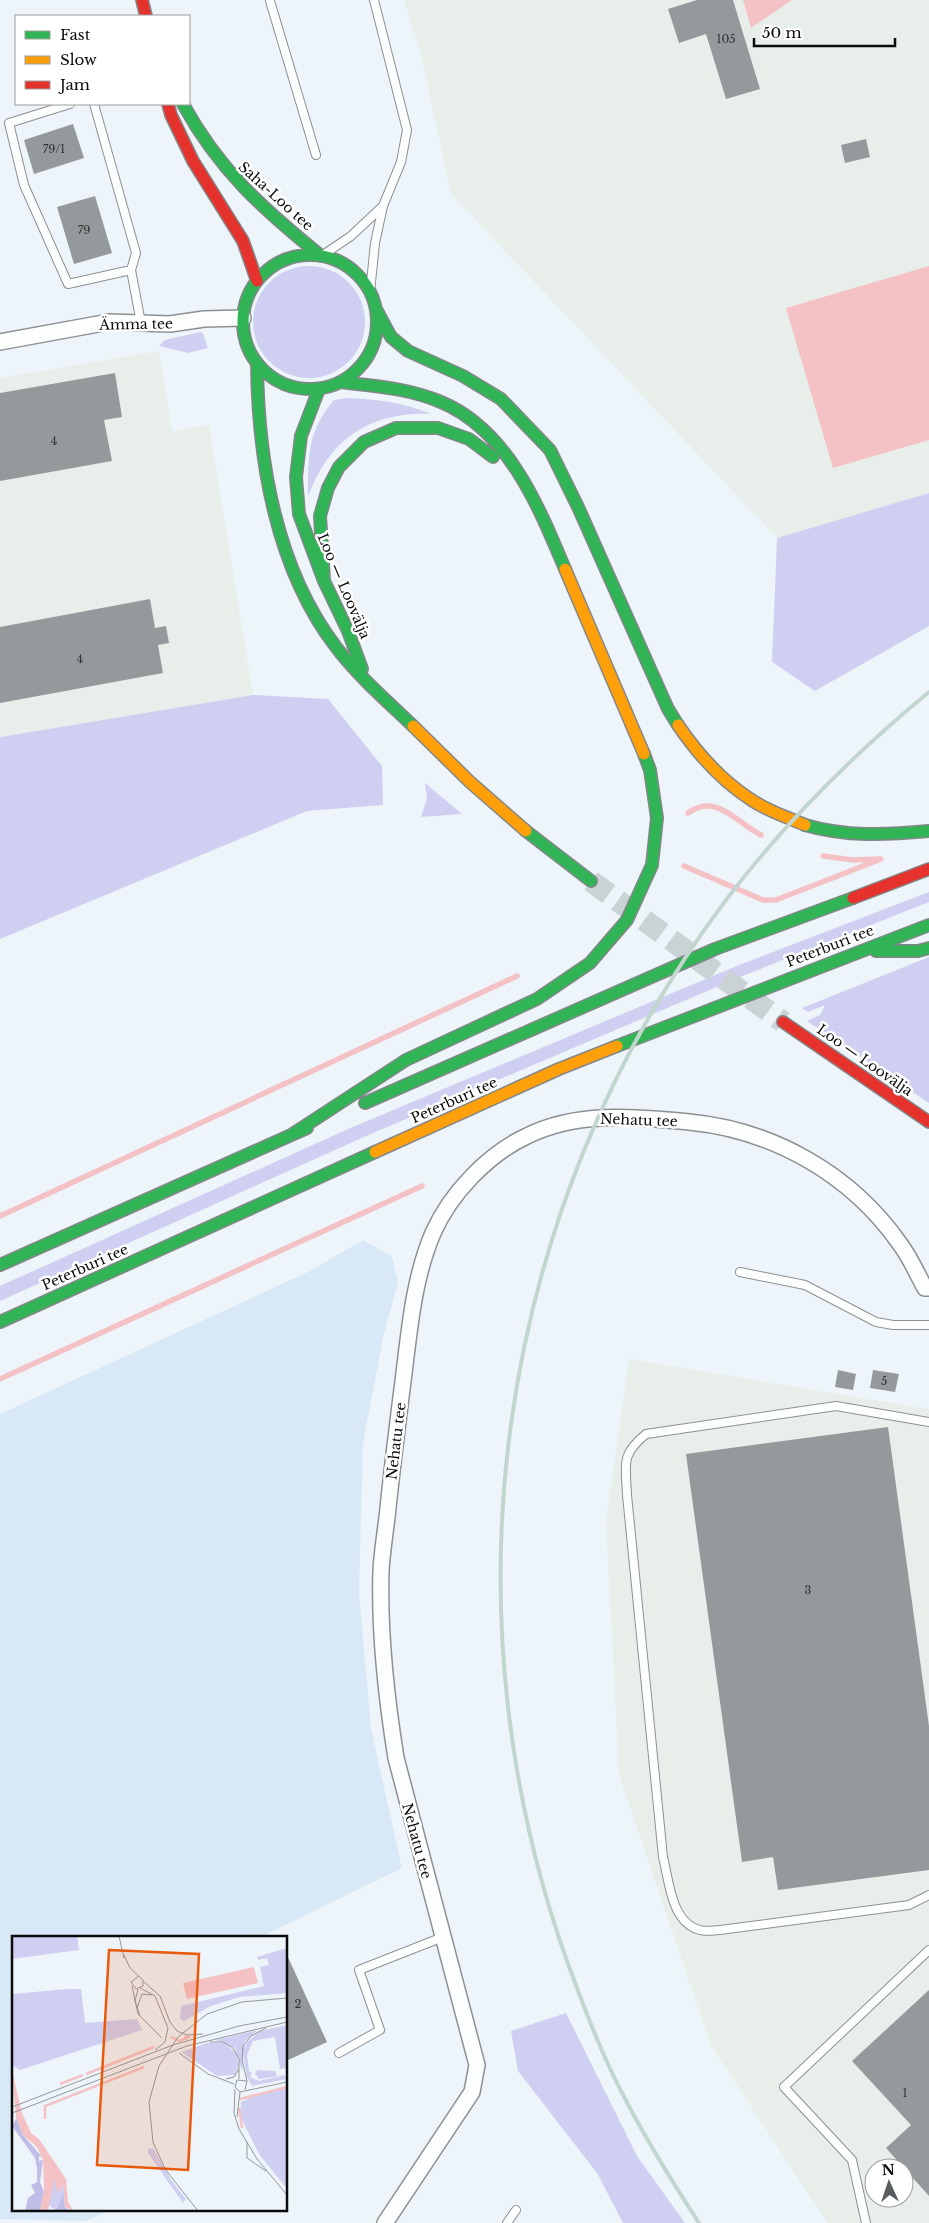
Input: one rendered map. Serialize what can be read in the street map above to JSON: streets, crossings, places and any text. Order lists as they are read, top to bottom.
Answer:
{
  "streets": {
    "main road": ["Saha-Loo tee", "Loo — Loovälja", "Peterburi tee"],
    "street": ["Ämma tee", "Nehatu tee"]
  },
  "crossings": [
    ["Saha-Loo tee", "Ämma tee"],
    ["Saha-Loo tee", "Loo — Loovälja"],
    ["Ämma tee", "Loo — Loovälja"]
  ],
  "house_numbers": [
    "105",
    "79/1",
    "79",
    "4",
    "4",
    "5",
    "3",
    "2",
    "1"
  ],
  "legend": ["Fast", "Slow", "Jam"],
  "scale_bar": "50 m",
  "north": "top"
}
